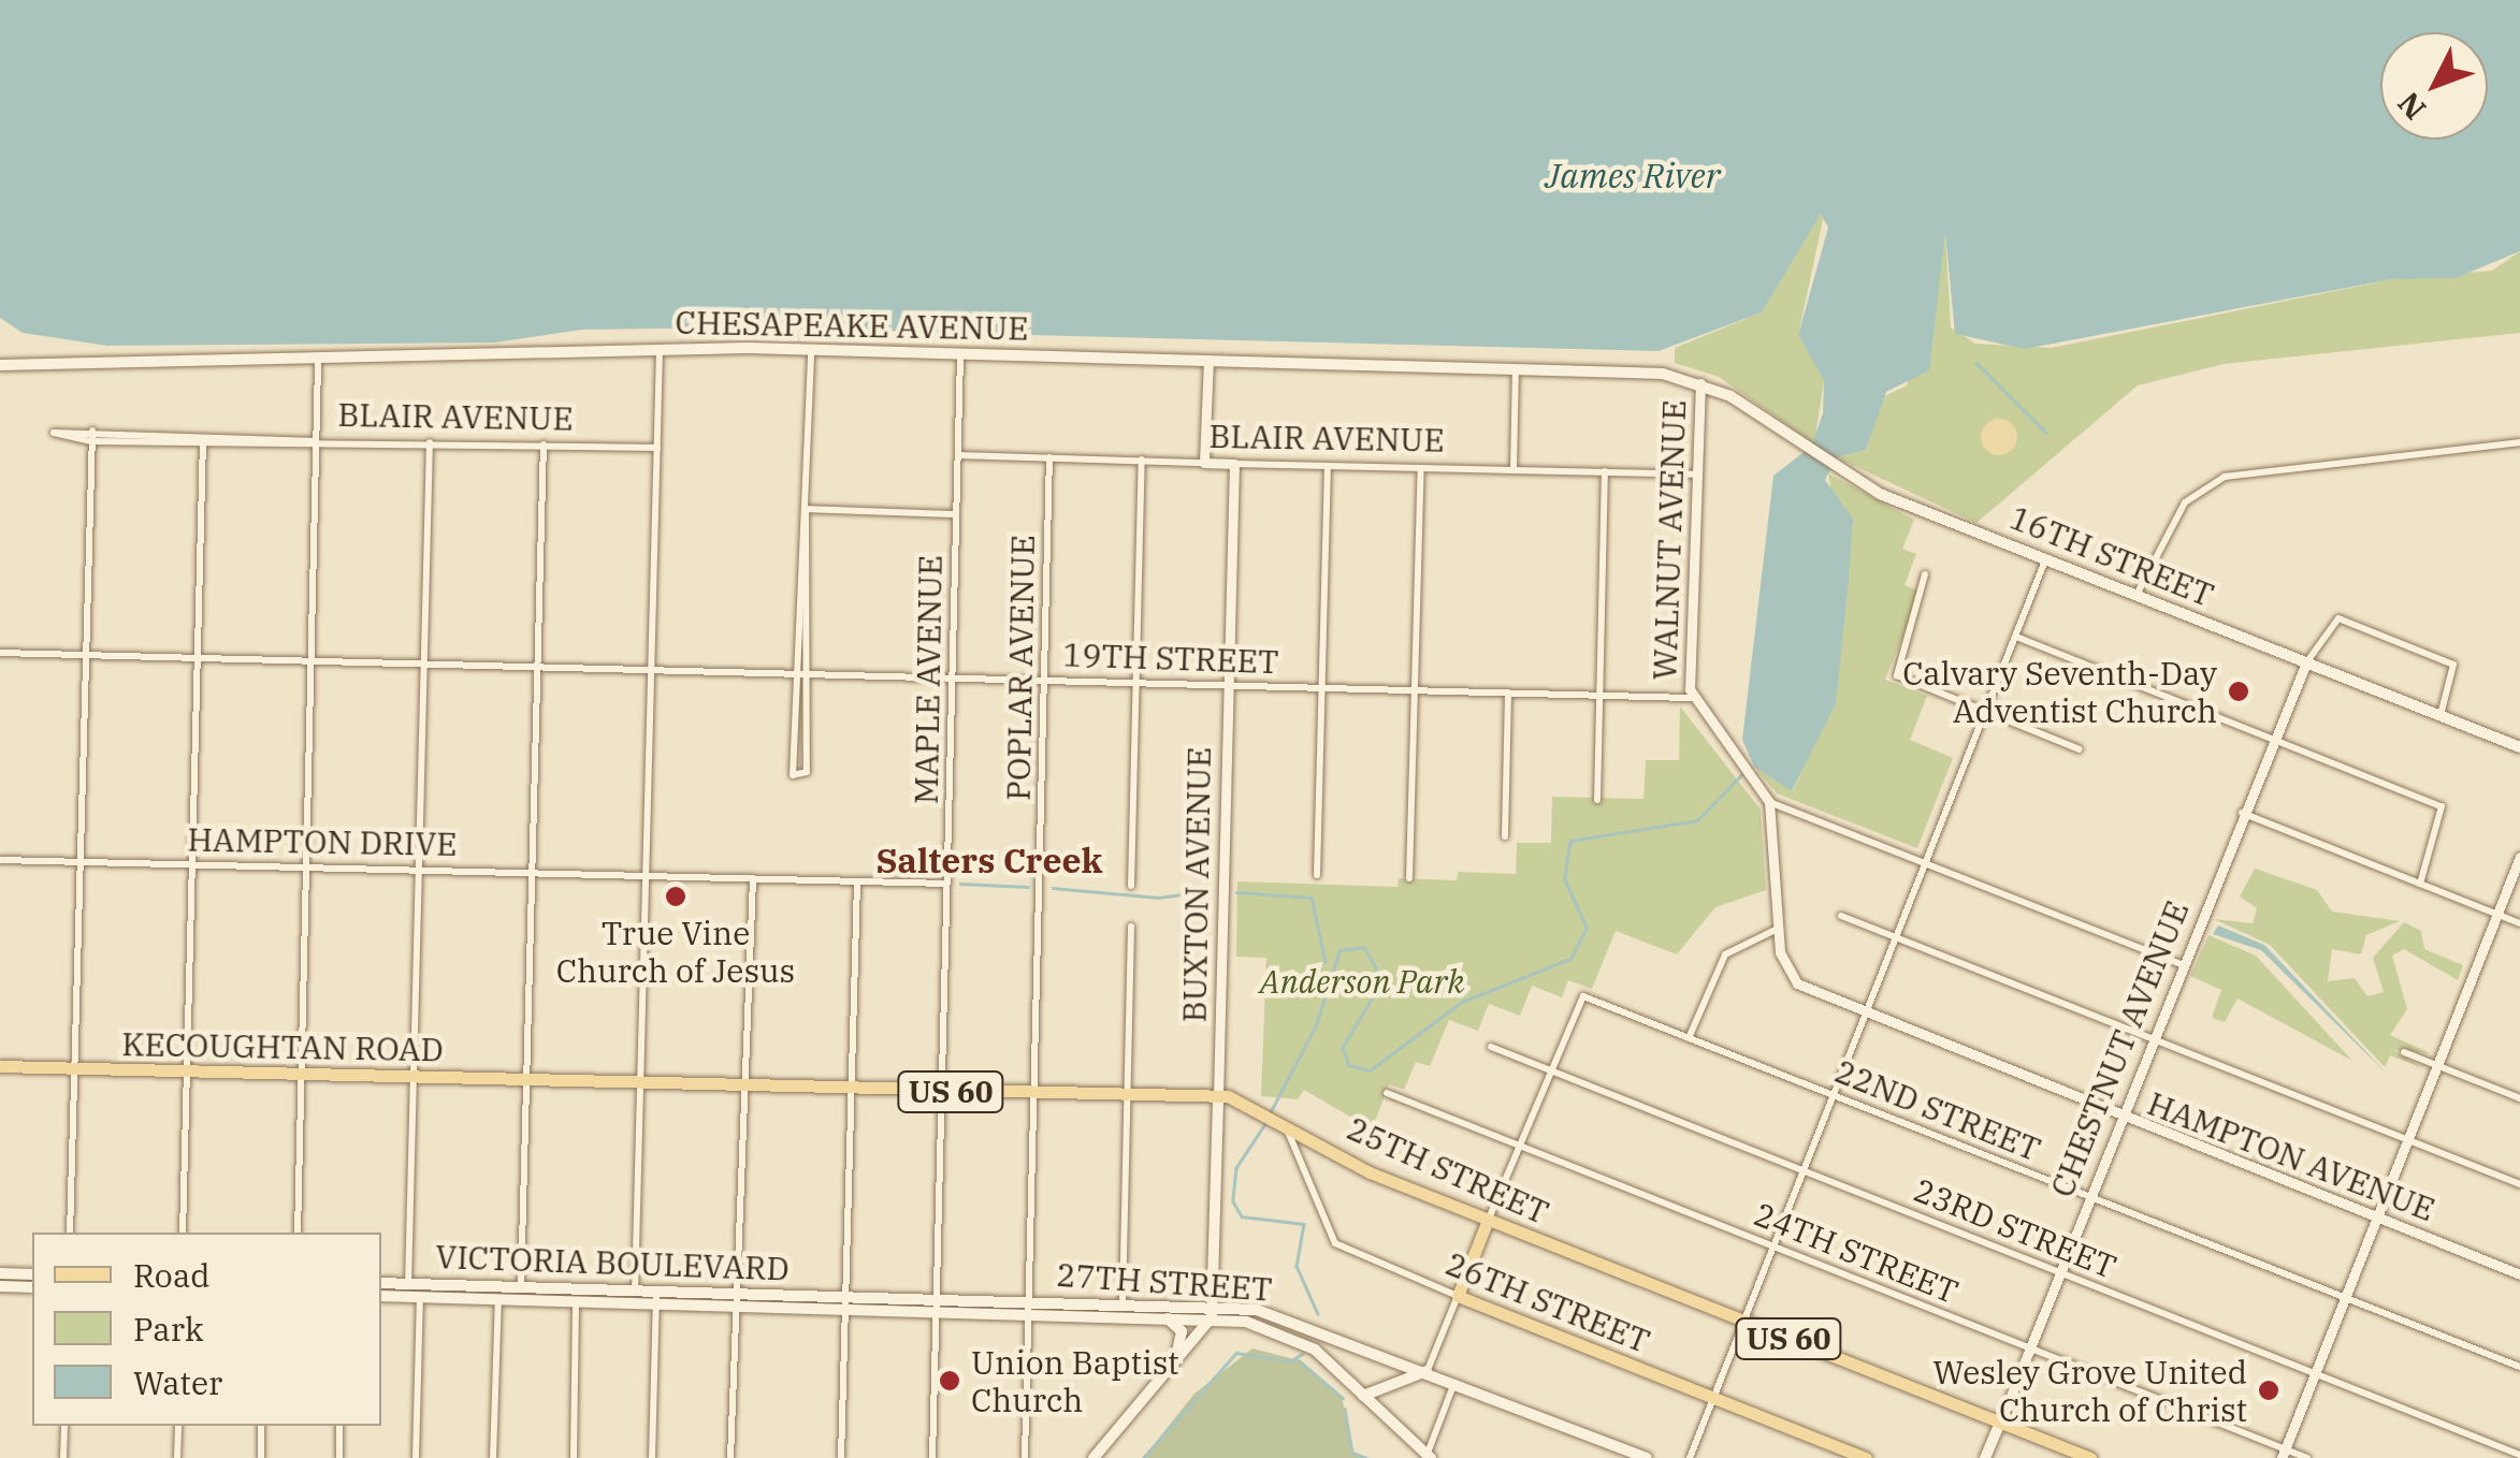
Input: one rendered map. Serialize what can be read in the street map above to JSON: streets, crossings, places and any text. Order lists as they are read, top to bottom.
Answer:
{
  "streets": {
    "main road": [
      "CHESAPEAKE AVENUE",
      "16TH STREET",
      "BUXTON AVENUE",
      "KECOUGHTAN ROAD",
      "CHESTNUT AVENUE",
      "US 60",
      "25TH STREET",
      "VICTORIA BOULEVARD",
      "27TH STREET",
      "26TH STREET"
    ],
    "street": [
      "BLAIR AVENUE",
      "WALNUT AVENUE",
      "19TH STREET",
      "POPLAR AVENUE",
      "MAPLE AVENUE",
      "HAMPTON DRIVE",
      "22ND STREET",
      "HAMPTON AVENUE",
      "23RD STREET",
      "24TH STREET"
    ]
  },
  "crossings": [
    ["CHESAPEAKE AVENUE", "WALNUT AVENUE"],
    ["CHESAPEAKE AVENUE", "16TH STREET"],
    ["CHESAPEAKE AVENUE", "MAPLE AVENUE"],
    ["BLAIR AVENUE", "WALNUT AVENUE"],
    ["BLAIR AVENUE", "POPLAR AVENUE"],
    ["BLAIR AVENUE", "MAPLE AVENUE"],
    ["BLAIR AVENUE", "BUXTON AVENUE"],
    ["WALNUT AVENUE", "16TH STREET"],
    ["WALNUT AVENUE", "19TH STREET"],
    ["16TH STREET", "CHESTNUT AVENUE"],
    ["19TH STREET", "POPLAR AVENUE"],
    ["19TH STREET", "MAPLE AVENUE"],
    ["19TH STREET", "BUXTON AVENUE"],
    ["POPLAR AVENUE", "25TH STREET"],
    ["POPLAR AVENUE", "27TH STREET"],
    ["MAPLE AVENUE", "25TH STREET"],
    ["MAPLE AVENUE", "27TH STREET"],
    ["BUXTON AVENUE", "25TH STREET"],
    ["BUXTON AVENUE", "27TH STREET"],
    ["KECOUGHTAN ROAD", "25TH STREET"],
    ["CHESTNUT AVENUE", "22ND STREET"],
    ["CHESTNUT AVENUE", "HAMPTON AVENUE"],
    ["CHESTNUT AVENUE", "25TH STREET"],
    ["CHESTNUT AVENUE", "23RD STREET"],
    ["CHESTNUT AVENUE", "24TH STREET"],
    ["22ND STREET", "23RD STREET"],
    ["25TH STREET", "26TH STREET"],
    ["VICTORIA BOULEVARD", "27TH STREET"]
  ],
  "districts": ["Salters Creek"],
  "water": ["James River"],
  "parks": ["Anderson Park"],
  "places": [
    "Calvary Seventh-Day Adventist Church",
    "True Vine Church of Jesus",
    "Union Baptist Church",
    "Wesley Grove United Church of Christ"
  ],
  "legend": ["Road", "Park", "Water"],
  "north": "bottom left"
}
